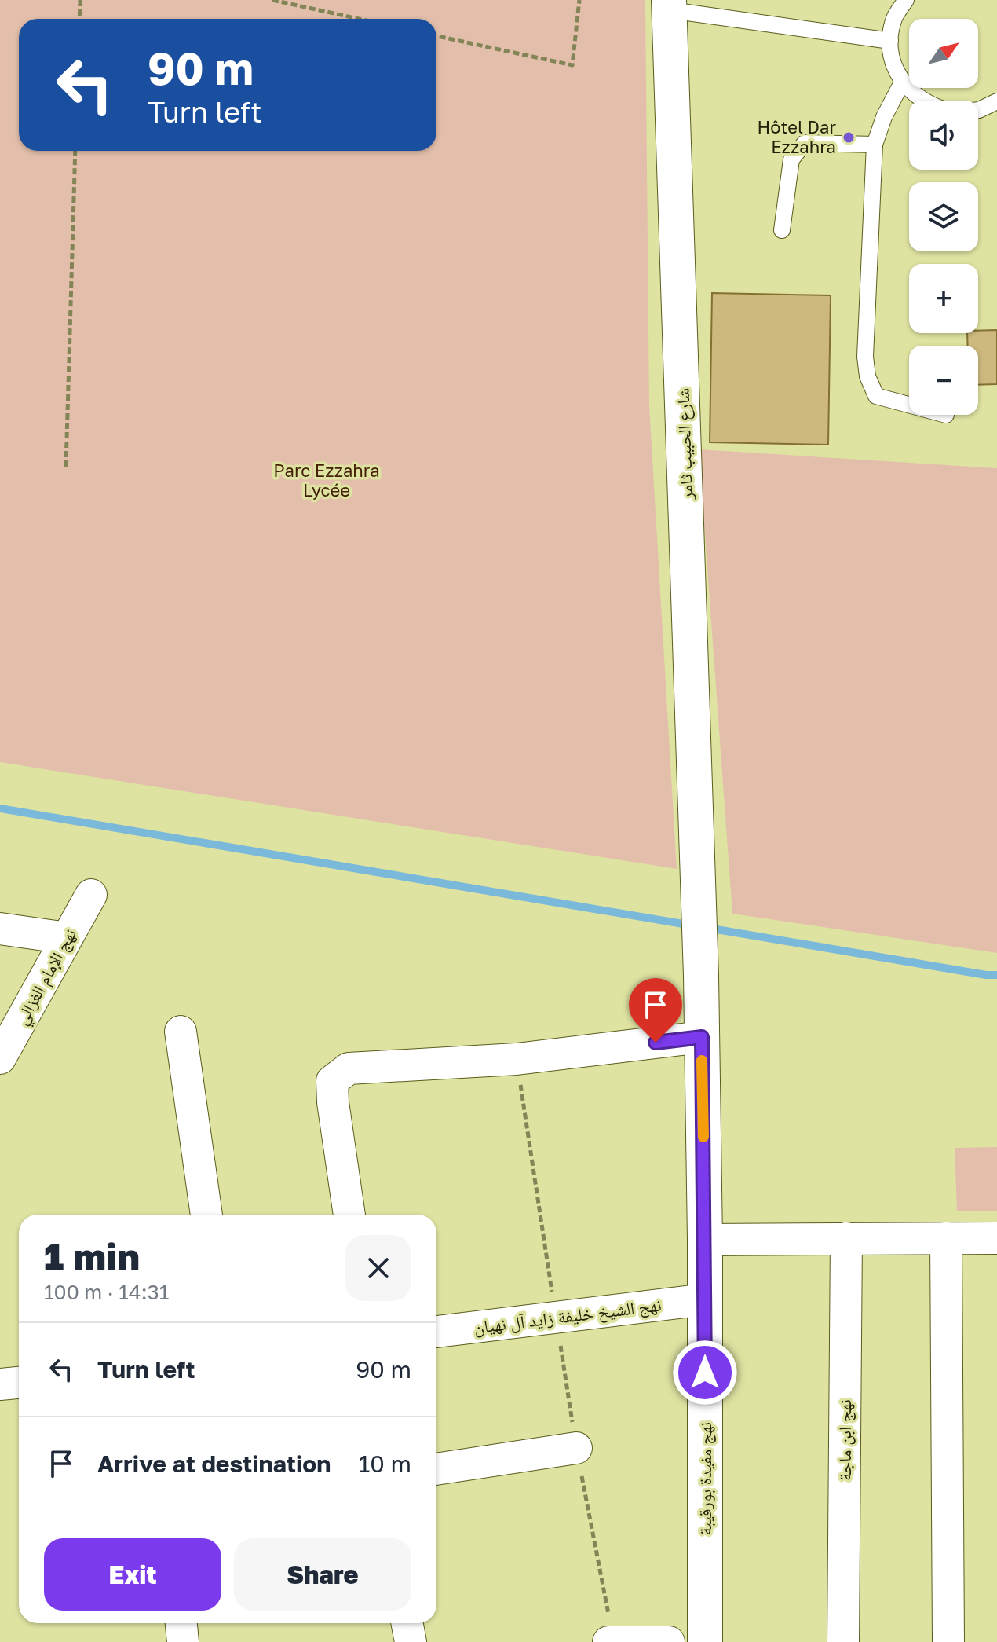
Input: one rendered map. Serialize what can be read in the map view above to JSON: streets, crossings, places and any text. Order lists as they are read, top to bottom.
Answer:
{
  "streets": {
    "street": [
      "شارع الحبيب ثامر",
      "نهج الإمام الغزالي",
      "نهج الشيخ خليفة زايد آل نهيان",
      "نهج ابن ماجة",
      "نهج مفيدة بورقيبة"
    ]
  },
  "crossings": [
    ["شارع الحبيب ثامر", "نهج مفيدة بورقيبة"],
    ["نهج الشيخ خليفة زايد آل نهيان", "نهج مفيدة بورقيبة"]
  ],
  "parks": ["Parc Ezzahra Lycée"],
  "places": ["Hôtel Dar Ezzahra"],
  "north": "top right",
  "page": {
    "map_buttons": ["+", "−"],
    "turn": ["90 m", "Turn left"],
    "heading": ["1 min", "100 m · 14:31"],
    "list": [
      {
        "name": "Turn left",
        "value": "90 m"
      },
      {
        "name": "Arrive at destination",
        "value": "10 m"
      }
    ],
    "buttons": ["Exit", "Share"]
  }
}
